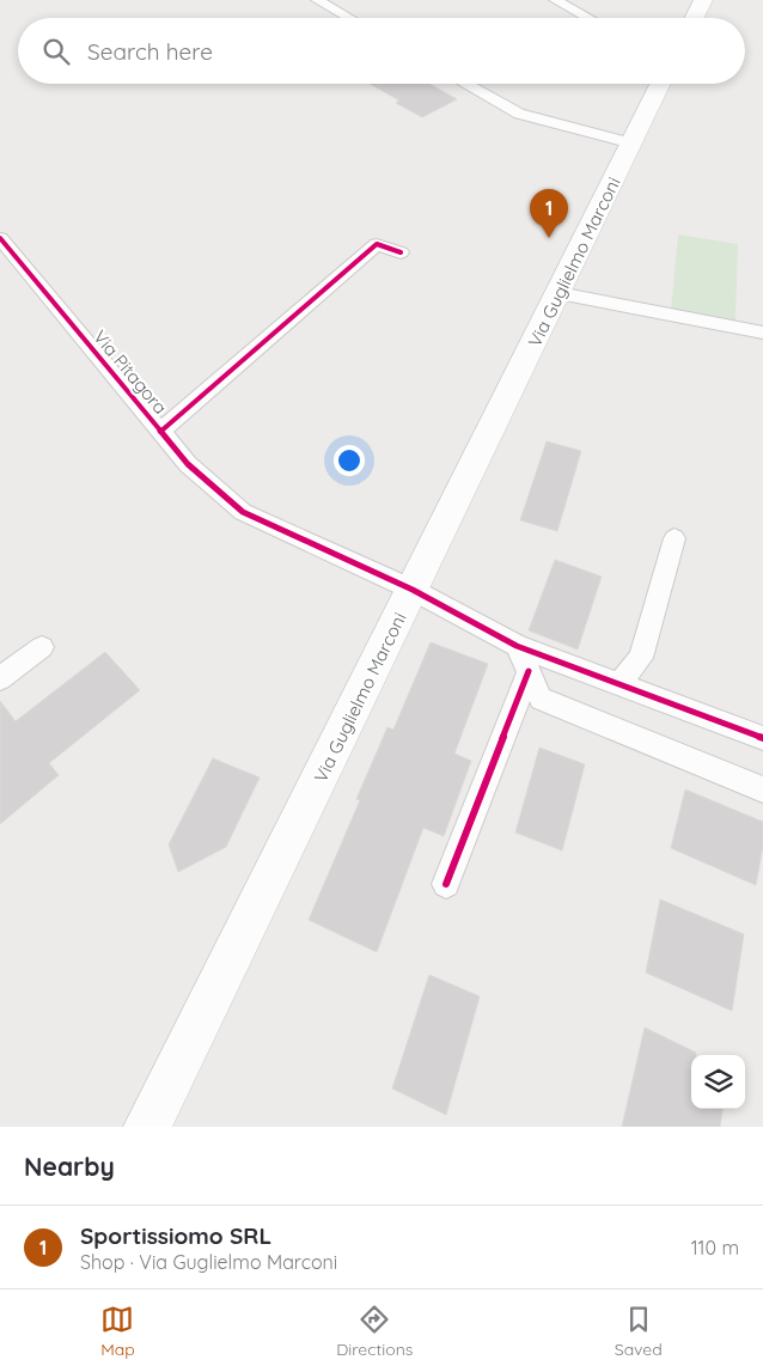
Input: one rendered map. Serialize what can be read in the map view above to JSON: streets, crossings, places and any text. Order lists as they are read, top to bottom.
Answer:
{
  "streets": {
    "main road": ["Via Guglielmo Marconi"],
    "street": ["Via Pitagora"]
  },
  "crossings": [
    ["Via Guglielmo Marconi", "Via Pitagora"]
  ],
  "page": {
    "search": "Search here",
    "pins": "1",
    "heading": "Nearby",
    "list": [
      {
        "mark": "1",
        "name": "Sportissiomo SRL",
        "note": "Shop · Via Guglielmo Marconi",
        "value": "110 m"
      }
    ],
    "nav": ["Map", "Directions", "Saved"]
  }
}
